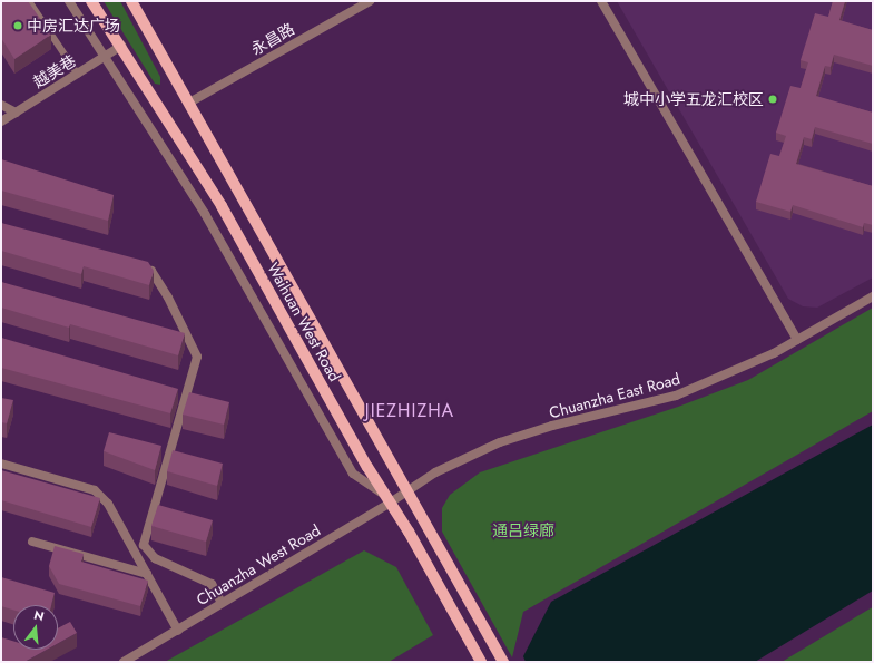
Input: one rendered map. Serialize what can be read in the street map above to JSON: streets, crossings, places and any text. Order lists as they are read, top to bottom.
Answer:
{
  "streets": {
    "main road": ["Waihuan West Road"],
    "street": [
      "永昌路",
      "越美巷",
      "Chuanzha East Road",
      "Chuanzha West Road"
    ]
  },
  "crossings": [
    ["永昌路", "Waihuan West Road"],
    ["越美巷", "Waihuan West Road"],
    ["Waihuan West Road", "Chuanzha East Road"],
    ["Waihuan West Road", "Chuanzha West Road"],
    ["Chuanzha East Road", "Chuanzha West Road"]
  ],
  "districts": ["JIEZHIZHA"],
  "parks": ["通吕绿廊"],
  "places": ["中房汇达广场", "城中小学五龙汇校区"],
  "north": "top"
}
